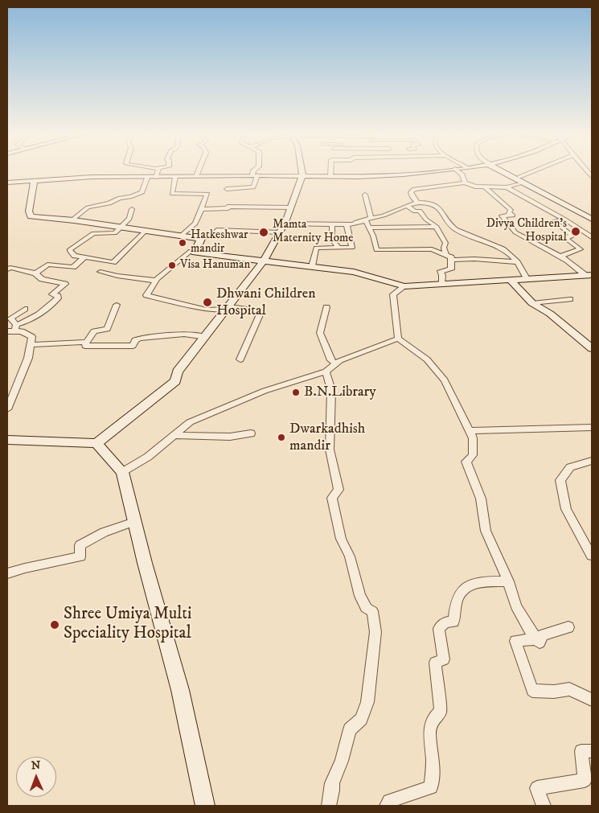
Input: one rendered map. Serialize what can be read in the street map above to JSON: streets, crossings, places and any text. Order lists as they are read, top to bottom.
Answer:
{
  "places": [
    "Divya Children's Hospital",
    "Mamta Maternity Home",
    "Hatkeshwar mandir",
    "Visa Hanuman",
    "Dhwani Children Hospital",
    "B.N.Library",
    "Dwarkadhish mandir",
    "Shree Umiya Multi Speciality Hospital"
  ],
  "north": "top"
}
